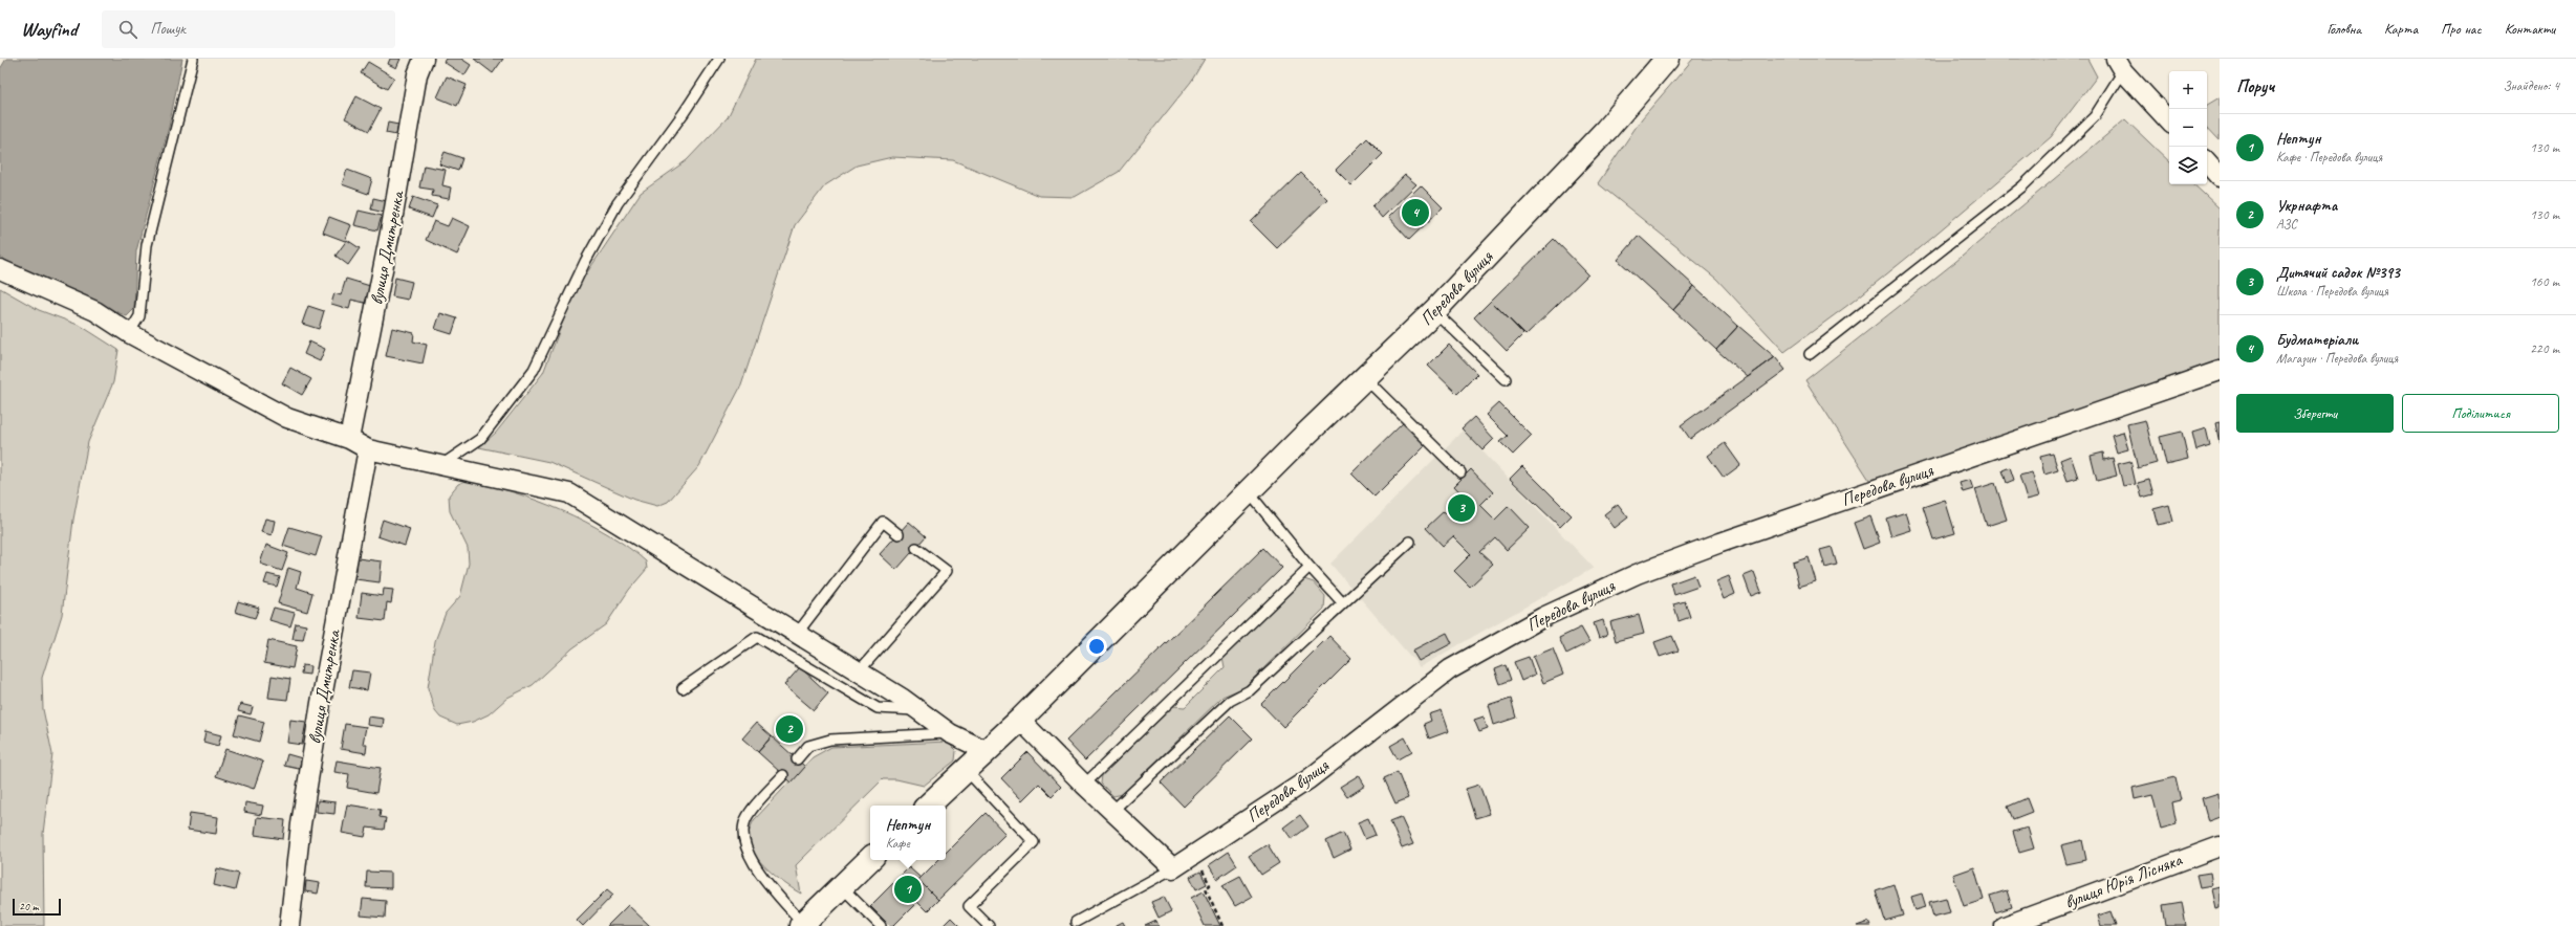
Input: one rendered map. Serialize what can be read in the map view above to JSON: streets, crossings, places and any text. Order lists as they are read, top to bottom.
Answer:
{
  "streets": {
    "street": ["вулиця Дмитренка", "Передова вулиця", "вулиця Юрія Лісняка"]
  },
  "scale_bar": "20 m",
  "page": {
    "header": "Wayfind",
    "search": "Пошук",
    "nav": [
      "Головна",
      "Карта",
      "Про нас",
      "Контакти"
    ],
    "heading": ["Поруч", "Знайдено: 4"],
    "map_buttons": ["+", "−"],
    "list": [
      {
        "mark": "1",
        "name": "Нептун",
        "note": "Кафе · Передова вулиця",
        "value": "130 m"
      },
      {
        "mark": "2",
        "name": "Укрнафта",
        "note": "АЗС",
        "value": "130 m"
      },
      {
        "mark": "3",
        "name": "Дитячий садок №393",
        "note": "Школа · Передова вулиця",
        "value": "160 m"
      },
      {
        "mark": "4",
        "name": "Будматеріали",
        "note": "Магазин · Передова вулиця",
        "value": "220 m"
      }
    ],
    "pins": [
      "4",
      "3",
      "2",
      "1"
    ],
    "buttons": ["Зберегти", "Поділитися"],
    "popup": ["Нептун", "Кафе"],
    "scale": "20 m"
  }
}
